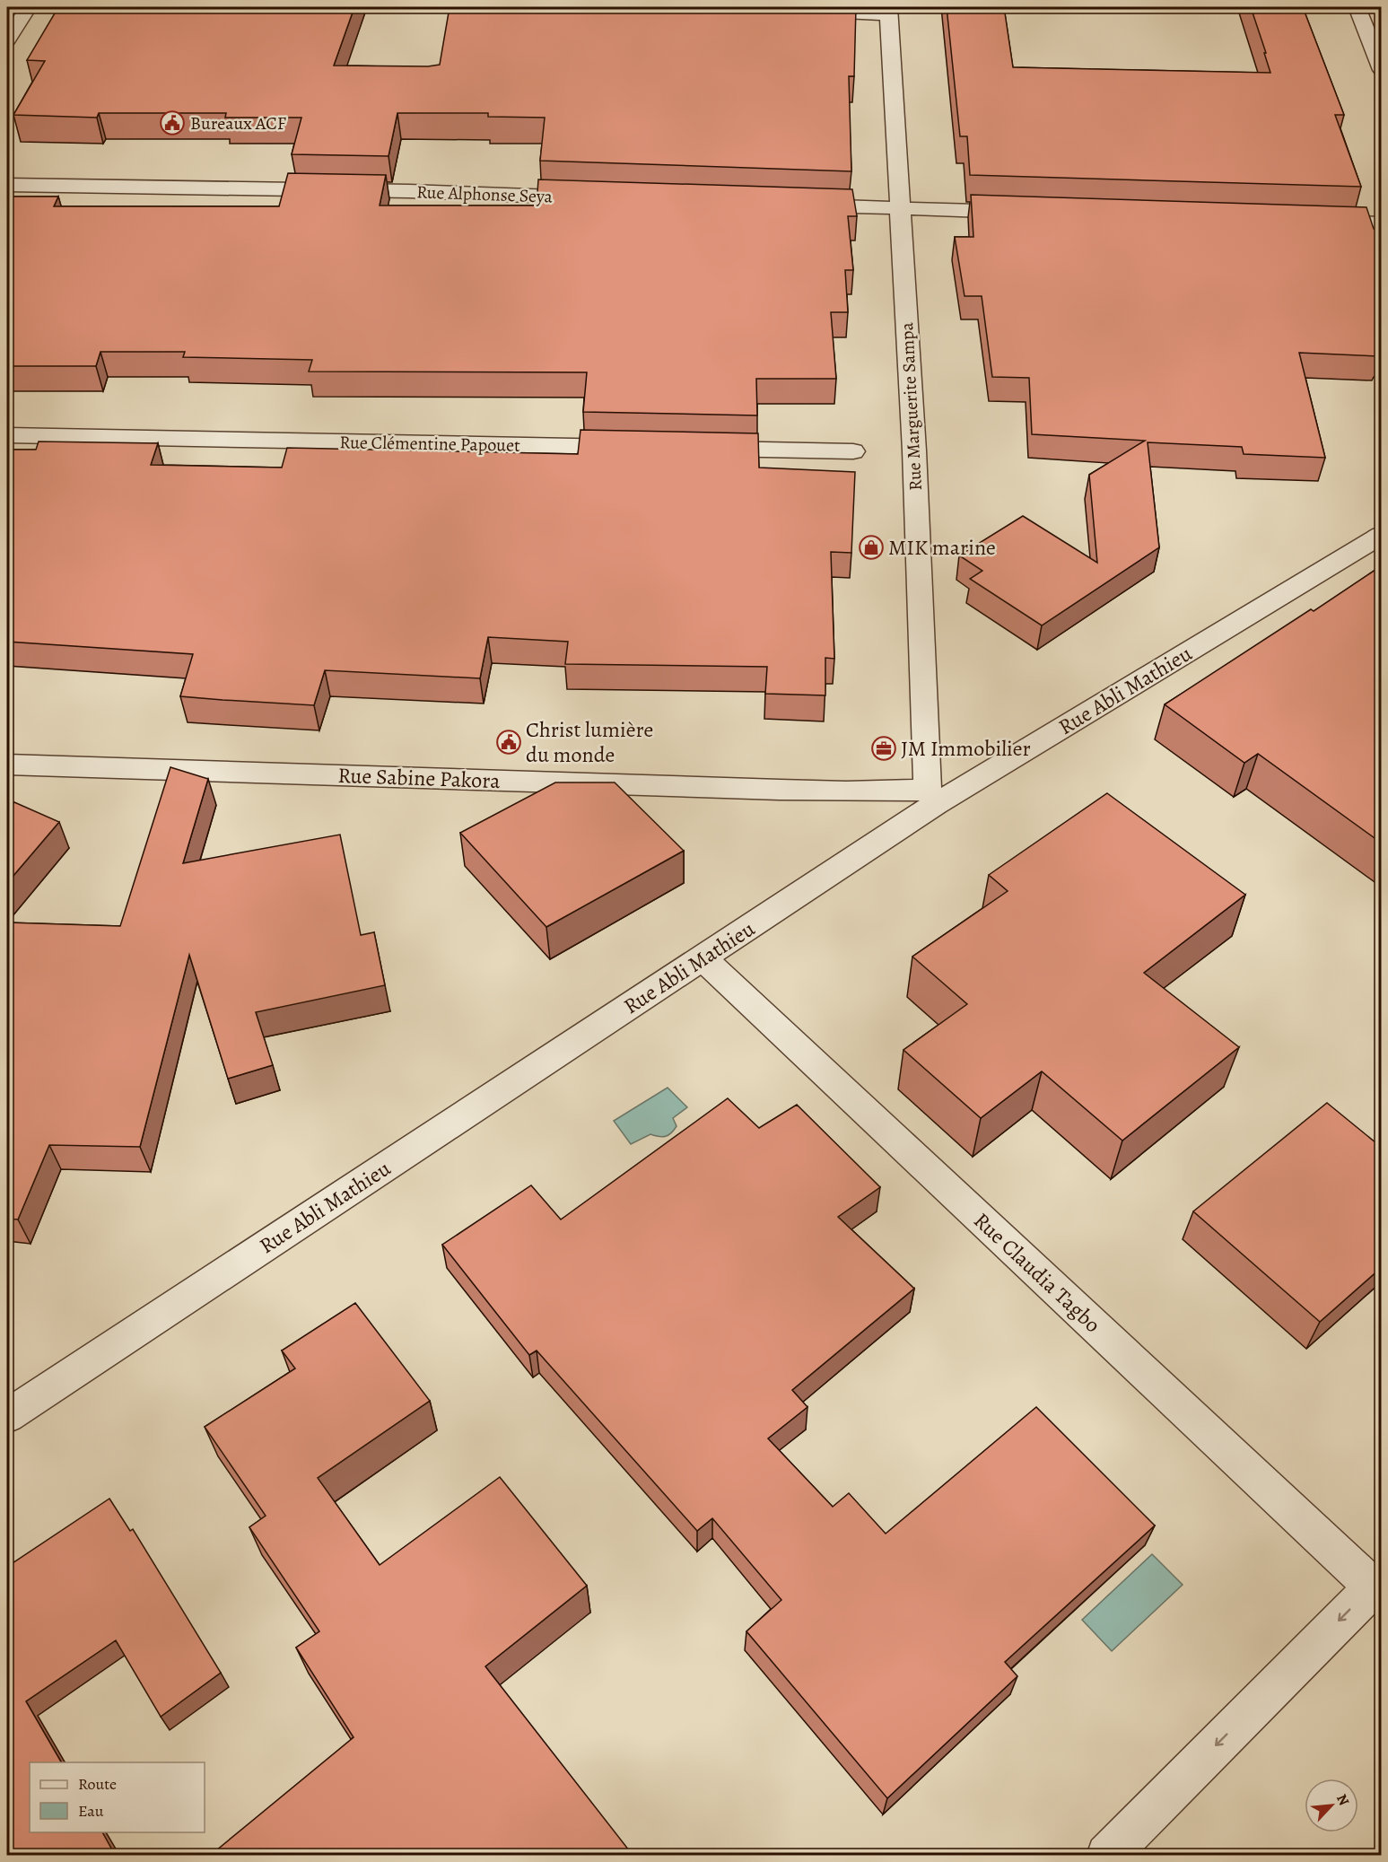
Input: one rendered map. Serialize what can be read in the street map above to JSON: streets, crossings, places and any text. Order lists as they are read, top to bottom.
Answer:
{
  "streets": {
    "street": [
      "Rue Alphonse Seya",
      "Rue Marguerite Sampa",
      "Rue Clémentine Papouet",
      "Rue Abli Mathieu",
      "Rue Sabine Pakora",
      "Rue Claudia Tagbo"
    ]
  },
  "crossings": [
    ["Rue Marguerite Sampa", "Rue Abli Mathieu"],
    ["Rue Marguerite Sampa", "Rue Sabine Pakora"],
    ["Rue Abli Mathieu", "Rue Sabine Pakora"],
    ["Rue Abli Mathieu", "Rue Claudia Tagbo"]
  ],
  "places": {
    "public building": ["Bureaux ACF", "Christ lumière du monde"],
    "shop": ["MIK marine"],
    "office": ["JM Immobilier"]
  },
  "legend": ["Route", "Eau"],
  "north": "top right"
}
